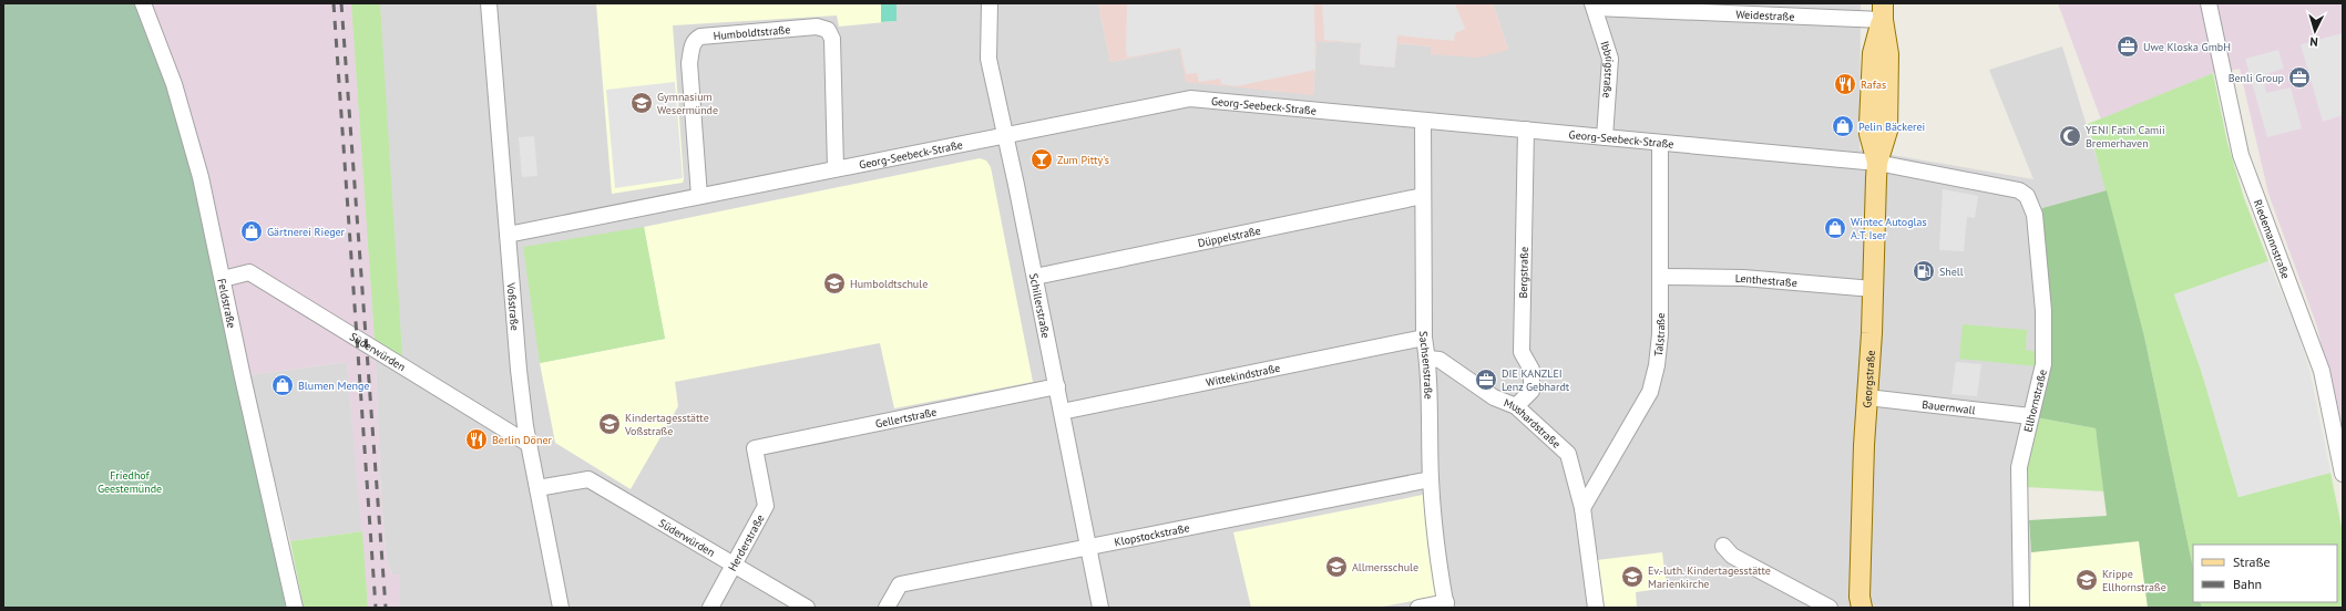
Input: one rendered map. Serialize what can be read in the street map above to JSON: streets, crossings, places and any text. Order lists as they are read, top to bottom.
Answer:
{
  "streets": {
    "main road": ["Georgstraße"],
    "street": [
      "Weidestraße",
      "Humboldtstraße",
      "Ibbrigstraße",
      "Georg-Seebeck-Straße",
      "Düppelstraße",
      "Riedemannstraße",
      "Bergstraße",
      "Lenthestraße",
      "Feldstraße",
      "Schillerstraße",
      "Voßstraße",
      "Talstraße",
      "Süderwürden",
      "Sachsenstraße",
      "Wittekindstraße",
      "Ellhornstraße",
      "Bauernwall",
      "Gellertstraße",
      "Mushardstraße",
      "Klopstockstraße",
      "Herderstraße"
    ]
  },
  "crossings": [
    ["Weidestraße", "Ibbrigstraße"],
    ["Weidestraße", "Georgstraße"],
    ["Humboldtstraße", "Georg-Seebeck-Straße"],
    ["Ibbrigstraße", "Georg-Seebeck-Straße"],
    ["Georg-Seebeck-Straße", "Bergstraße"],
    ["Georg-Seebeck-Straße", "Schillerstraße"],
    ["Georg-Seebeck-Straße", "Voßstraße"],
    ["Georg-Seebeck-Straße", "Talstraße"],
    ["Georg-Seebeck-Straße", "Sachsenstraße"],
    ["Georg-Seebeck-Straße", "Georgstraße"],
    ["Georg-Seebeck-Straße", "Ellhornstraße"],
    ["Düppelstraße", "Schillerstraße"],
    ["Düppelstraße", "Sachsenstraße"],
    ["Bergstraße", "Mushardstraße"],
    ["Lenthestraße", "Talstraße"],
    ["Lenthestraße", "Georgstraße"],
    ["Feldstraße", "Süderwürden"],
    ["Schillerstraße", "Wittekindstraße"],
    ["Schillerstraße", "Gellertstraße"],
    ["Schillerstraße", "Klopstockstraße"],
    ["Voßstraße", "Süderwürden"],
    ["Talstraße", "Mushardstraße"],
    ["Süderwürden", "Herderstraße"],
    ["Sachsenstraße", "Wittekindstraße"],
    ["Sachsenstraße", "Mushardstraße"],
    ["Sachsenstraße", "Klopstockstraße"],
    ["Georgstraße", "Bauernwall"],
    ["Ellhornstraße", "Bauernwall"],
    ["Gellertstraße", "Herderstraße"]
  ],
  "parks": ["Friedhof Geestemünde"],
  "places": {
    "office": ["Uwe Kloska GmbH", "Benli Group", "DIE KANZLEI Lenz Gebhardt"],
    "restaurant": ["Rafas", "Berlin Döner"],
    "school or university": [
      "Gymnasium Wesermünde",
      "Humboldtschule",
      "Kindertagesstätte Voßstraße",
      "Allmersschule",
      "Ev.-luth. Kindertagesstätte Marienkirche",
      "Krippe Ellhornstraße"
    ],
    "shop": [
      "Pelin Bäckerei",
      "Wintec Autoglas A.T. Iser",
      "Gärtnerei Rieger",
      "Blumen Menge"
    ],
    "mosque": ["YENI Fatih Camii Bremerhaven"],
    "bar": ["Zum Pitty's"],
    "fuel station": ["Shell"]
  },
  "legend": ["Straße", "Bahn"],
  "north": "bottom"
}
